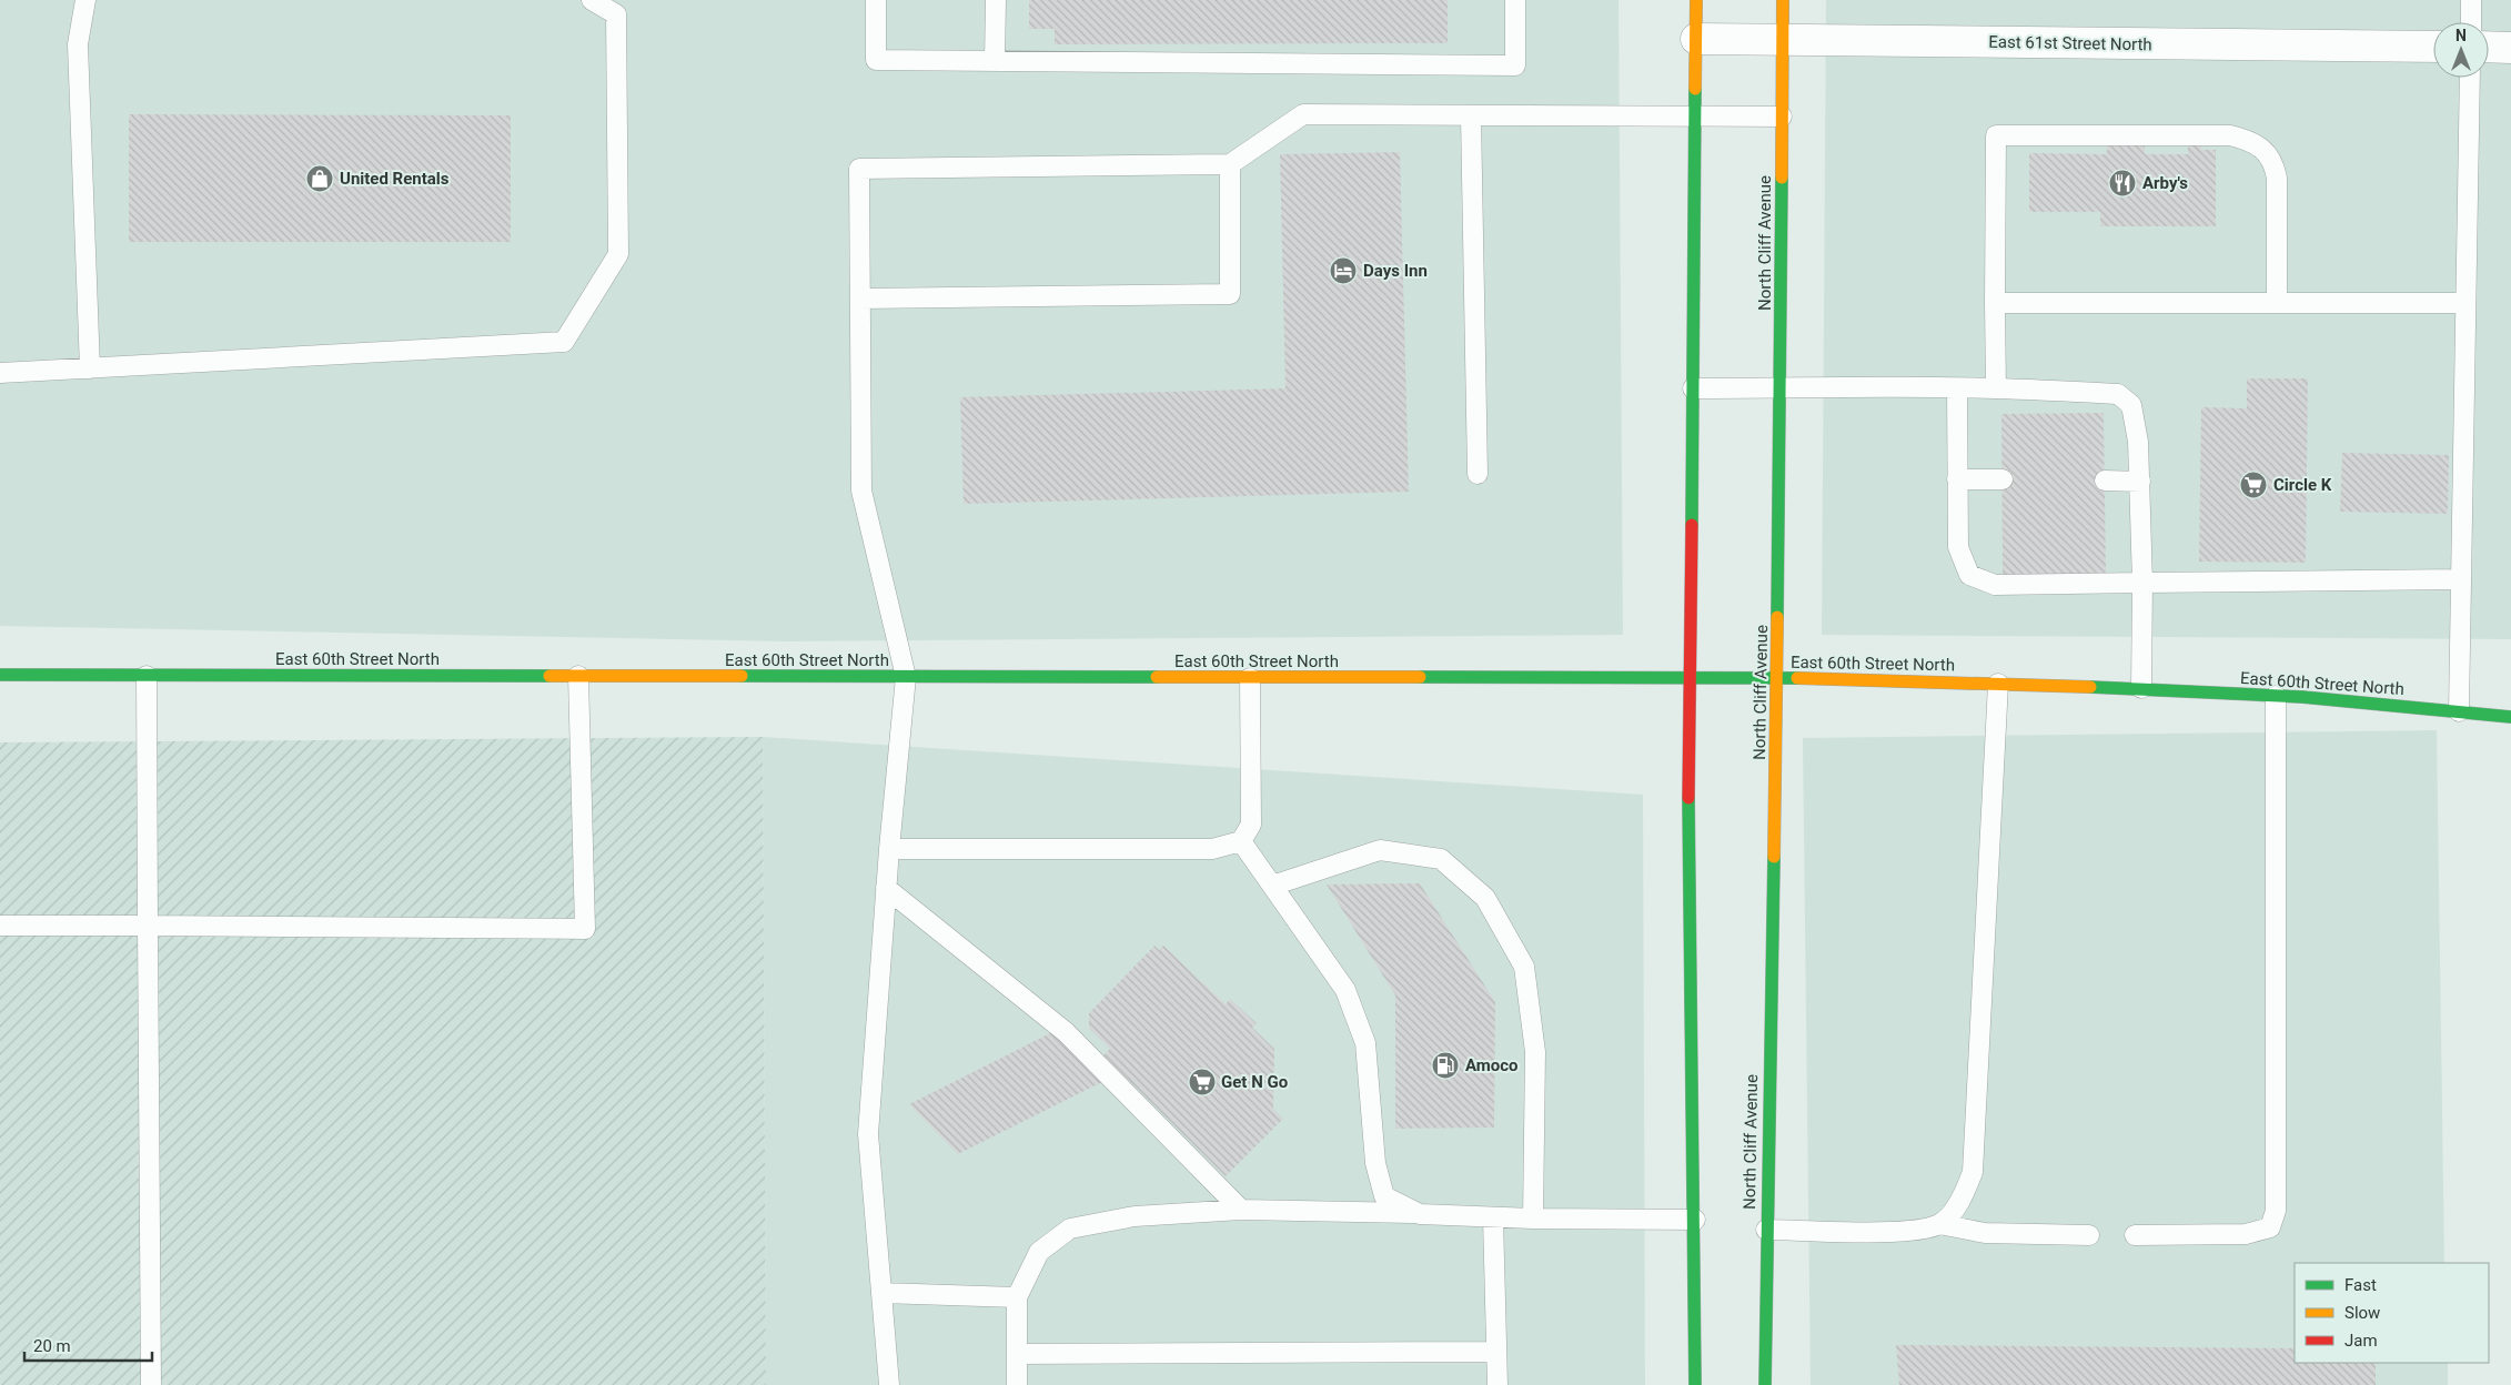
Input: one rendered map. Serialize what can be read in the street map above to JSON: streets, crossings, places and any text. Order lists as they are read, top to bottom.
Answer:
{
  "streets": {
    "main road": ["North Cliff Avenue", "East 60th Street North"],
    "street": ["East 61st Street North"]
  },
  "crossings": [
    ["East 61st Street North", "North Cliff Avenue"],
    ["North Cliff Avenue", "East 60th Street North"]
  ],
  "places": {
    "shop": ["United Rentals"],
    "restaurant": ["Arby's"],
    "hotel": ["Days Inn"],
    "supermarket": ["Circle K", "Get N Go"],
    "fuel station": ["Amoco"]
  },
  "legend": ["Fast", "Slow", "Jam"],
  "scale_bar": "20 m",
  "north": "top"
}
